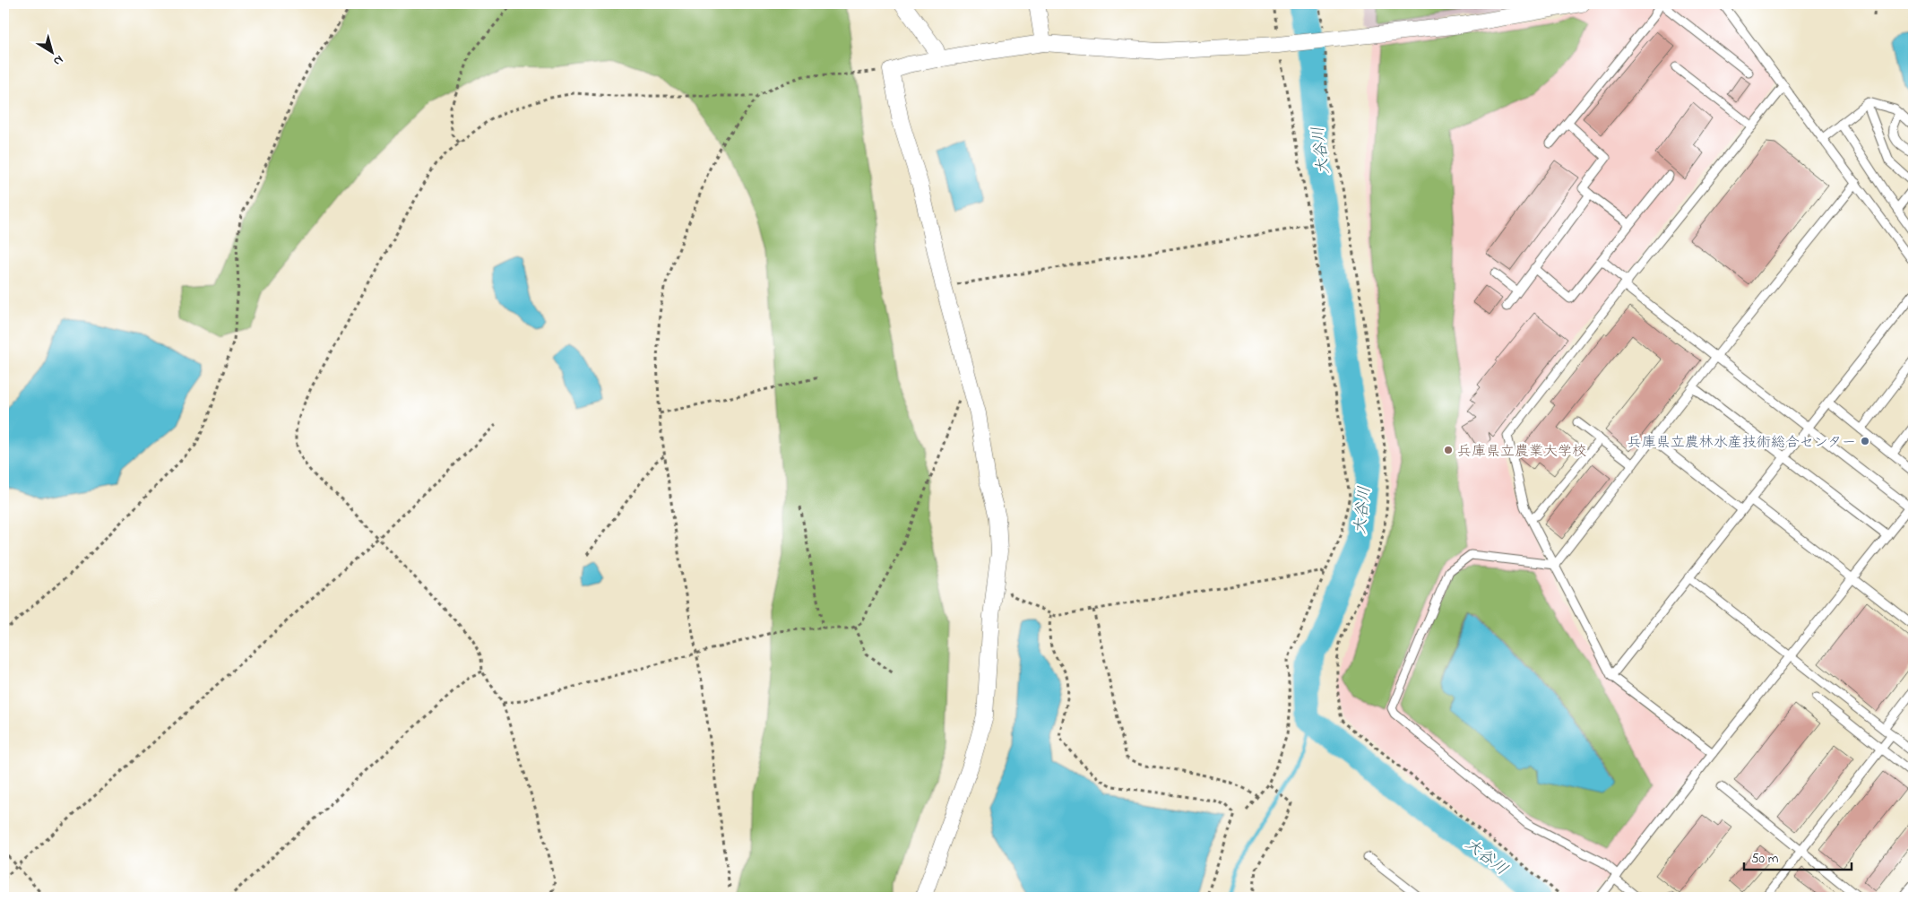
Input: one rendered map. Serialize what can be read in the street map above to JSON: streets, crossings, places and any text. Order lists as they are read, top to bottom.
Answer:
{
  "water": ["大谷川"],
  "places": ["兵庫県立農林水産技術総合センター", "兵庫県立農業大学校"],
  "scale_bar": "50 m",
  "north": "bottom right"
}
